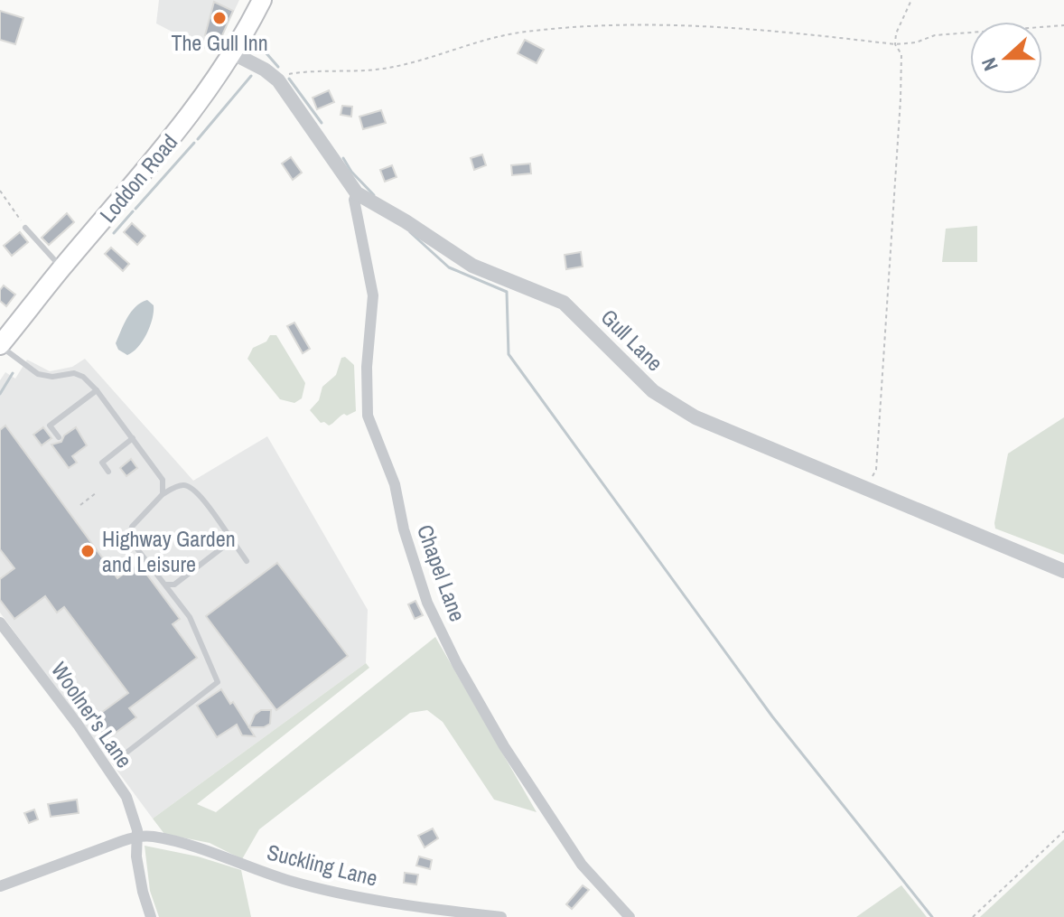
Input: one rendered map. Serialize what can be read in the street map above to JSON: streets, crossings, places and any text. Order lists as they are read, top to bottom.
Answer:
{
  "streets": {
    "highway": ["Loddon Road"],
    "street": [
      "Gull Lane",
      "Chapel Lane",
      "Woolner's Lane",
      "Suckling Lane"
    ]
  },
  "crossings": [
    ["Loddon Road", "Gull Lane"],
    ["Gull Lane", "Chapel Lane"],
    ["Woolner's Lane", "Suckling Lane"]
  ],
  "places": ["The Gull Inn", "Highway Garden and Leisure"],
  "north": "left"
}
